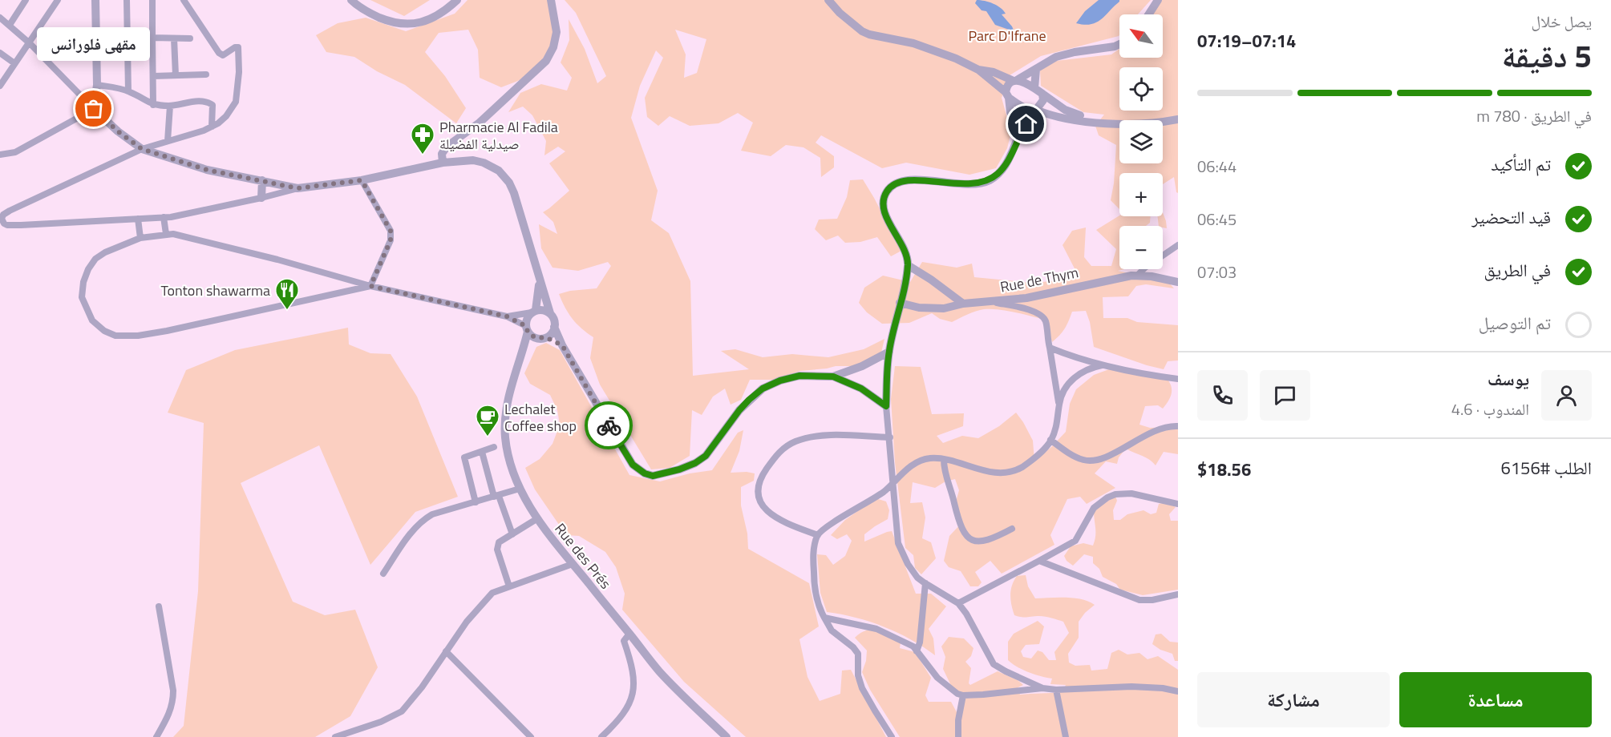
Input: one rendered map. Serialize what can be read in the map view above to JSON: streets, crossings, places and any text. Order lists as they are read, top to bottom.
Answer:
{
  "streets": {
    "street": ["Rue de Thym", "Rue des Prés"]
  },
  "parks": ["Parc D'Ifrane"],
  "places": {
    "other": ["مقهى فلورانس"],
    "pharmacy": ["Pharmacie Al Fadila صيدلية الفضيلة"],
    "restaurant": ["Tonton shawarma"],
    "cafe": ["Lechalet Coffee shop"]
  },
  "north": "top left",
  "page": {
    "heading": ["5 دقيقة", "يصل خلال", "07:14–07:19"],
    "panel": [
      "يوسف",
      "المندوب · 4.6",
      "الطلب #6156",
      "$18.56"
    ],
    "map_buttons": ["+", "−"],
    "bubble": "مقهى فلورانس",
    "bar": "في الطريق · 780 m",
    "list": [
      ["تم التأكيد", "06:44"],
      ["قيد التحضير", "06:45"],
      ["في الطريق", "07:03"],
      "تم التوصيل"
    ],
    "buttons": ["مساعدة", "مشاركة"]
  }
}
